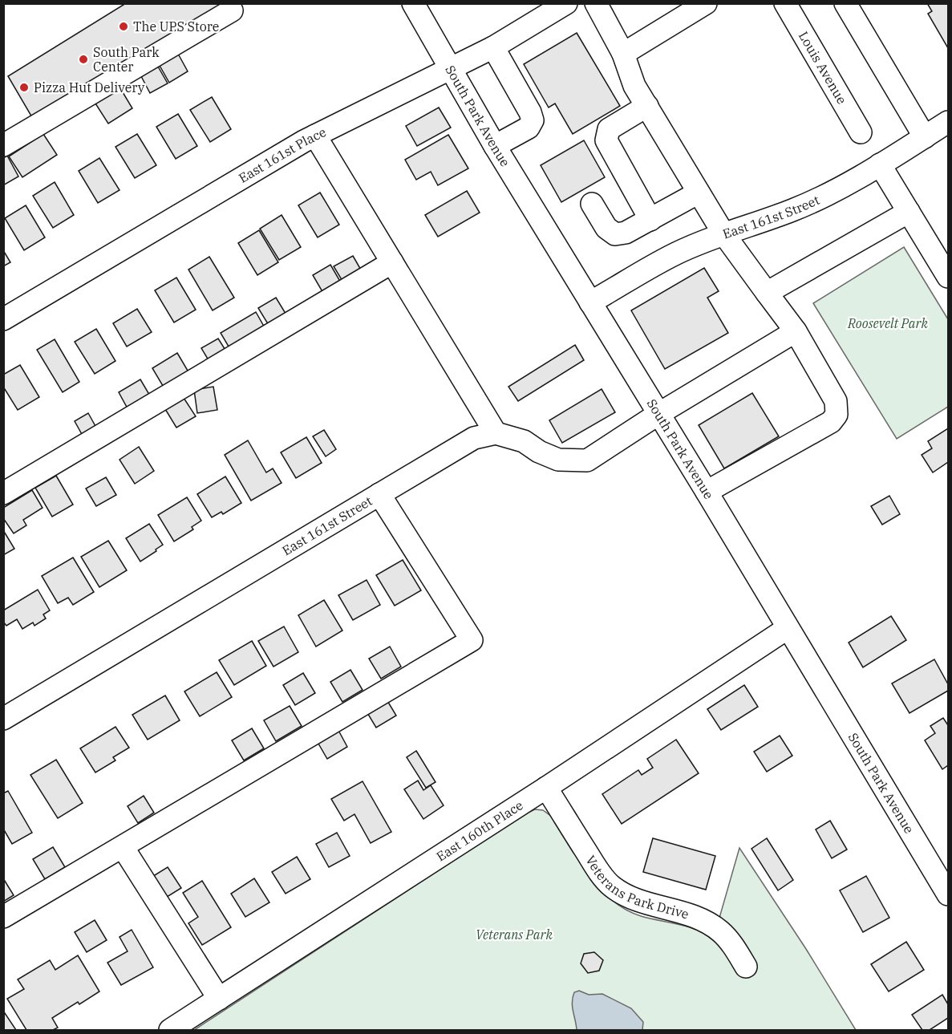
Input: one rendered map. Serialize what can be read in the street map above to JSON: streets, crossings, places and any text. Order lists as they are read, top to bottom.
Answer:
{
  "streets": {
    "street": [
      "Louis Avenue",
      "South Park Avenue",
      "East 161st Place",
      "East 161st Street",
      "East 160th Place",
      "Veterans Park Drive"
    ]
  },
  "crossings": [
    ["South Park Avenue", "East 161st Place"],
    ["South Park Avenue", "East 161st Street"],
    ["South Park Avenue", "East 160th Place"],
    ["East 160th Place", "Veterans Park Drive"]
  ],
  "parks": ["Roosevelt Park", "Veterans Park"],
  "places": ["The UPS Store", "South Park Center", "Pizza Hut Delivery"]
}
